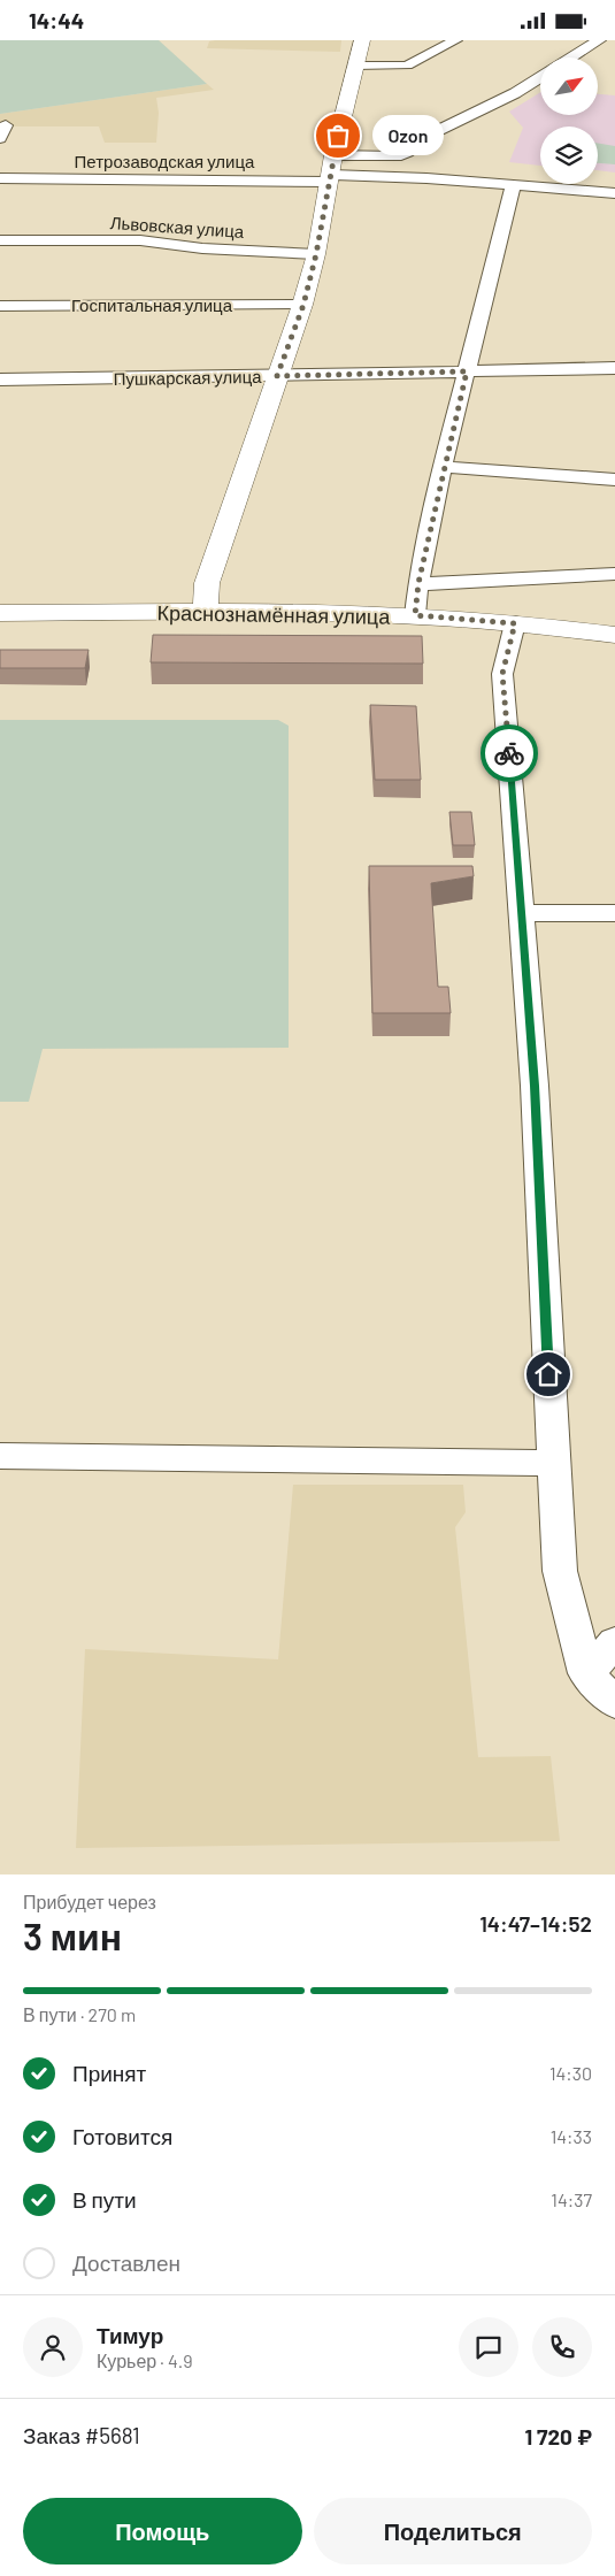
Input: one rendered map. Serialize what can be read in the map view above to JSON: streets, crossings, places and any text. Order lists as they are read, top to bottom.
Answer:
{
  "streets": {
    "street": [
      "Петрозаводская улица",
      "Львовская улица",
      "Госпитальная улица",
      "Пушкарская улица",
      "Краснознамённая улица"
    ]
  },
  "places": ["Ozon"],
  "north": "top right",
  "page": {
    "status": "14:44",
    "bubble": "Ozon",
    "heading": ["3 мин", "Прибудет через", "14:47–14:52"],
    "panel": [
      "Тимур",
      "Курьер · 4.9",
      "Заказ #5681",
      "1 720 ₽"
    ],
    "bar": "В пути · 270 m",
    "list": [
      ["Принят", "14:30"],
      ["Готовится", "14:33"],
      ["В пути", "14:37"],
      "Доставлен"
    ],
    "buttons": ["Помощь", "Поделиться"]
  }
}
